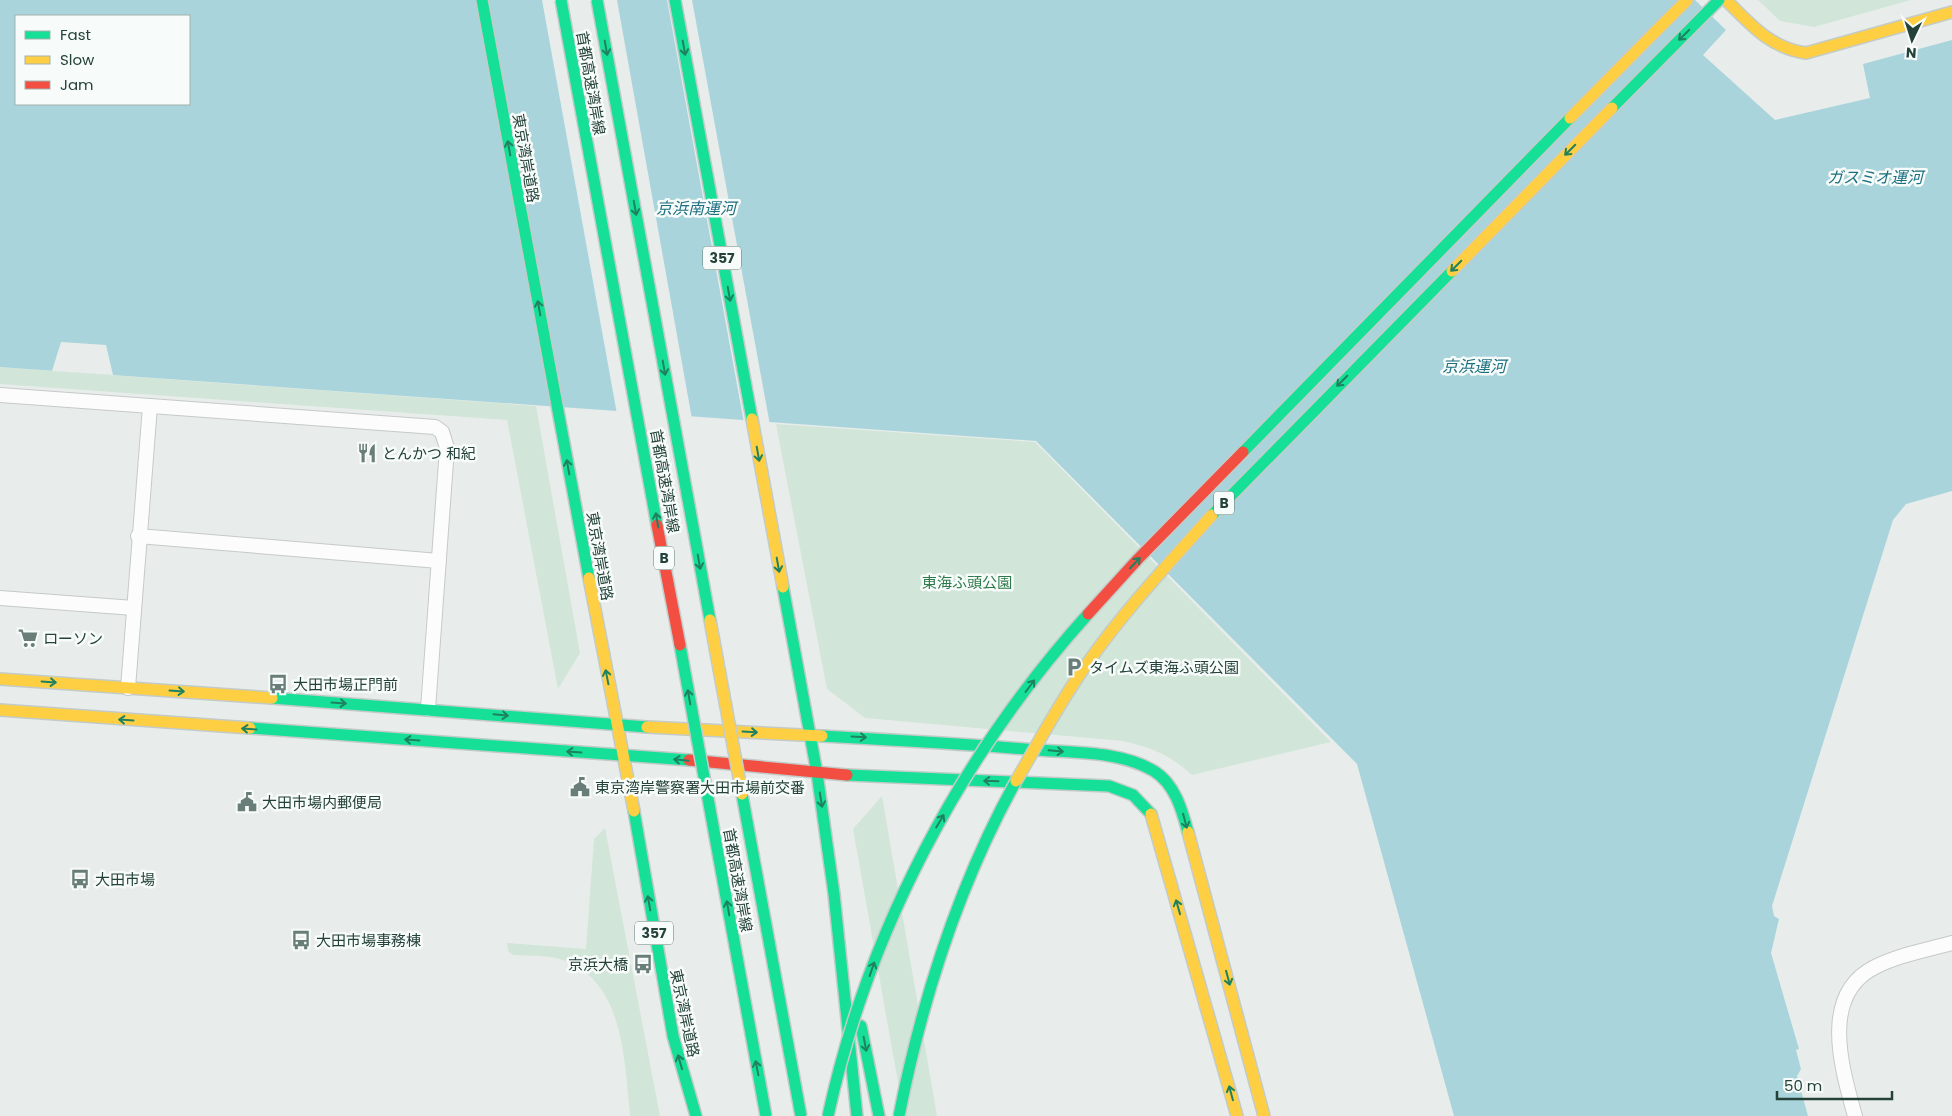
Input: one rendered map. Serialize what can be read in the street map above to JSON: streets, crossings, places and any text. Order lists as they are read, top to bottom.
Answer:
{
  "streets": {
    "main road": [
      "首都高速湾岸線",
      "東京湾岸道路",
      "357",
      "B"
    ]
  },
  "one_way": ["東京湾岸道路"],
  "water": ["ガスミオ運河", "京浜南運河", "京浜運河"],
  "parks": ["東海ふ頭公園"],
  "places": {
    "restaurant": ["とんかつ 和紀"],
    "supermarket": ["ローソン"],
    "parking": ["タイムズ東海ふ頭公園"],
    "bus stop": [
      "大田市場正門前",
      "大田市場",
      "大田市場事務棟",
      "京浜大橋"
    ],
    "public building": ["東京湾岸警察署大田市場前交番", "大田市場内郵便局"]
  },
  "legend": ["Fast", "Slow", "Jam"],
  "scale_bar": "50 m",
  "north": "bottom"
}
